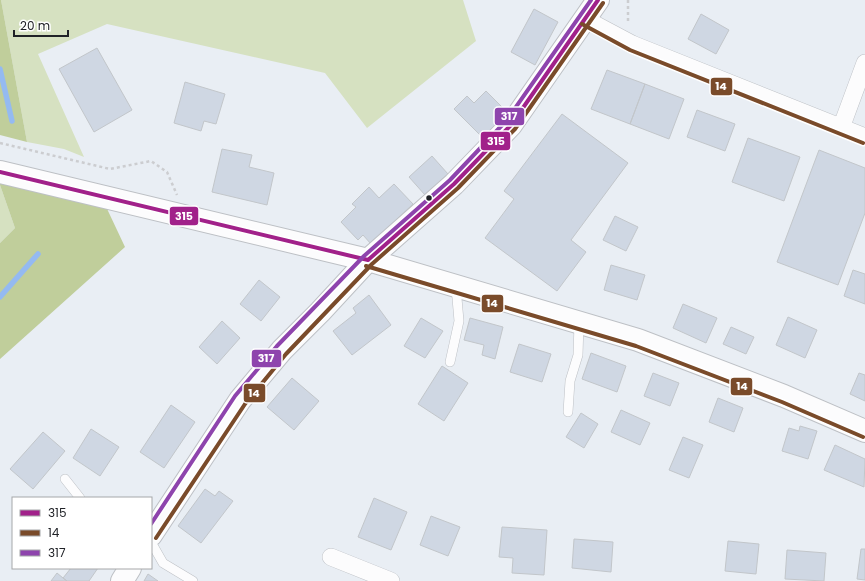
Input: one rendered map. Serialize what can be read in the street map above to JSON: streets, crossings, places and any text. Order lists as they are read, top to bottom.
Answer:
{
  "lines": ["transit line 315", "transit line 317", "transit line 14"],
  "legend": ["315", "14", "317"],
  "scale_bar": "20 m"
}
